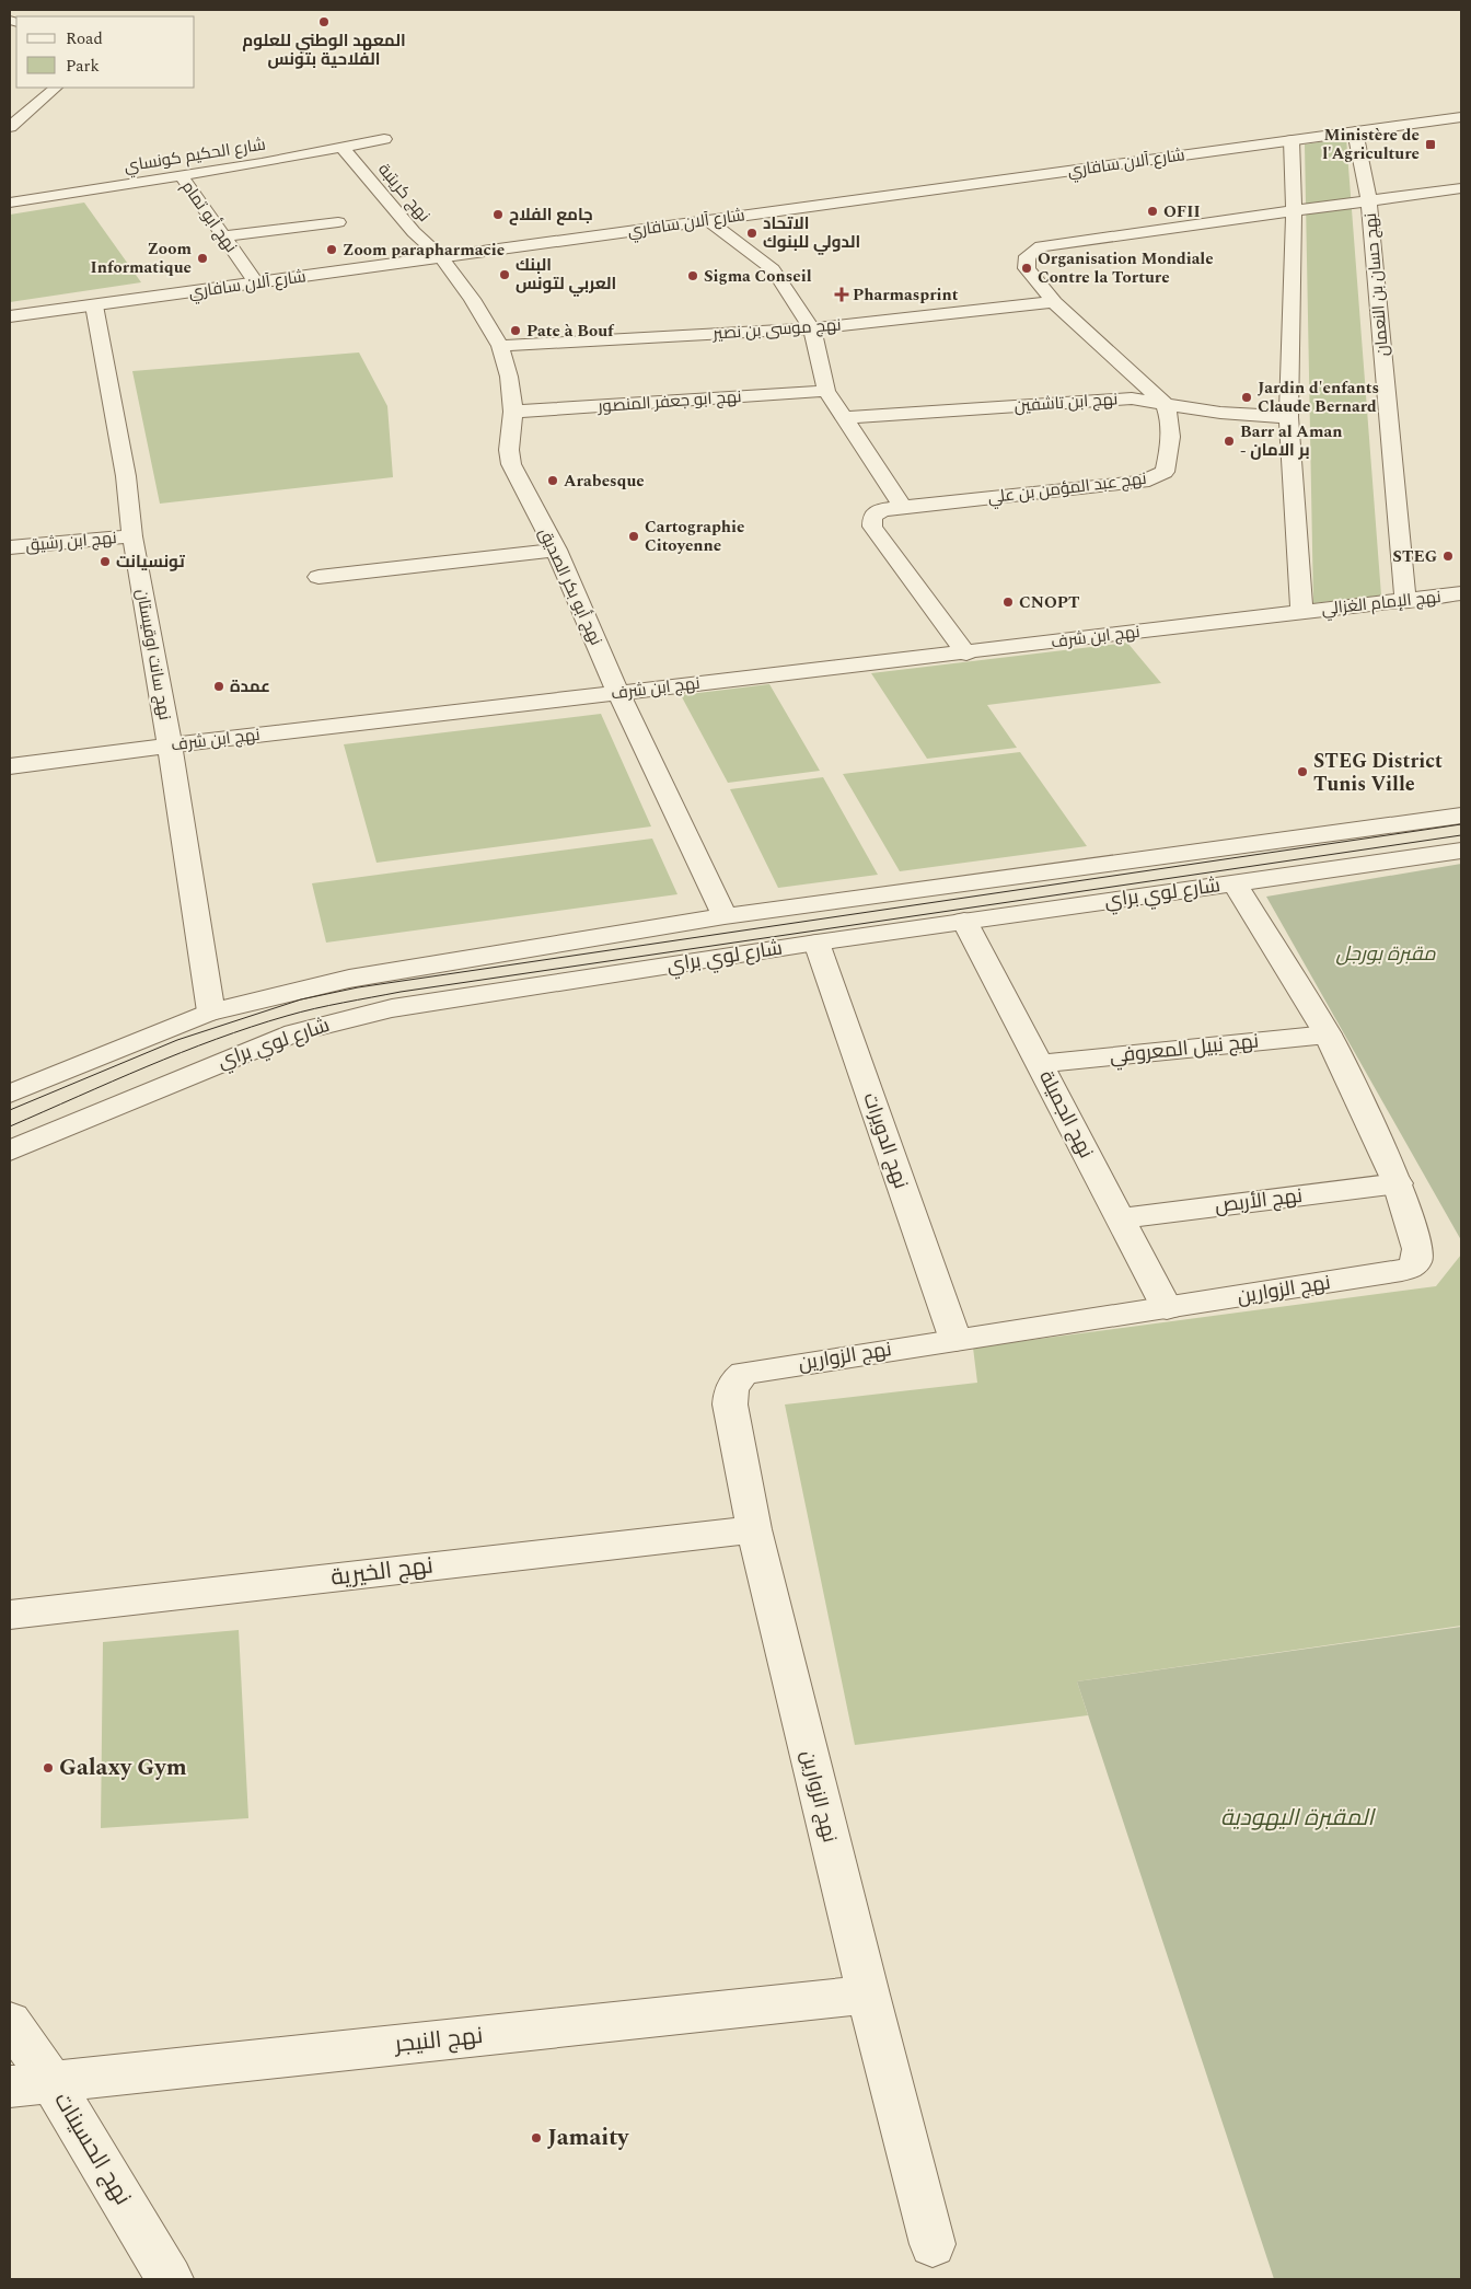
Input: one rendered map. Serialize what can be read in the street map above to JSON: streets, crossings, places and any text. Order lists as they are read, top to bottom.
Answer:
{
  "streets": {
    "street": [
      "شارع الحكيم كونساي",
      "شارع آلان سافاري",
      "نهج كريتبة",
      "نهج أبو تمام",
      "نهج حسان بن النعمان",
      "نهج موسى بن نصير",
      "نهج ابو جعفر المنصور",
      "نهج ابن تاشفين",
      "نهج عبد المؤمن بن علي",
      "نهج ابن رشيق",
      "نهج أبو بكر الصديق",
      "نهج الإمام الغزالي",
      "نهج ابن شرف",
      "نهج سانت اوقيستان",
      "شارع لوي براي",
      "نهج نبيل المعروفي",
      "نهج الجميلة",
      "نهج الدويرات",
      "نهج الأربص",
      "نهج الزوارين",
      "نهج الخيرية",
      "نهج النيجر",
      "نهج الحسينات"
    ]
  },
  "crossings": [
    ["شارع الحكيم كونساي", "نهج كريتبة"],
    ["شارع الحكيم كونساي", "نهج أبو تمام"],
    ["شارع آلان سافاري", "نهج كريتبة"],
    ["شارع آلان سافاري", "نهج أبو تمام"],
    ["شارع آلان سافاري", "نهج حسان بن النعمان"],
    ["شارع آلان سافاري", "نهج أبو بكر الصديق"],
    ["شارع آلان سافاري", "نهج سانت اوقيستان"],
    ["نهج كريتبة", "نهج أبو بكر الصديق"],
    ["نهج حسان بن النعمان", "نهج الإمام الغزالي"],
    ["نهج موسى بن نصير", "نهج أبو بكر الصديق"],
    ["نهج ابو جعفر المنصور", "نهج أبو بكر الصديق"],
    ["نهج ابن تاشفين", "نهج عبد المؤمن بن علي"],
    ["نهج عبد المؤمن بن علي", "نهج ابن شرف"],
    ["نهج ابن رشيق", "نهج سانت اوقيستان"],
    ["نهج أبو بكر الصديق", "نهج ابن شرف"],
    ["نهج أبو بكر الصديق", "شارع لوي براي"],
    ["نهج الإمام الغزالي", "نهج ابن شرف"],
    ["نهج ابن شرف", "نهج سانت اوقيستان"],
    ["نهج سانت اوقيستان", "شارع لوي براي"],
    ["شارع لوي براي", "نهج الجميلة"],
    ["شارع لوي براي", "نهج الدويرات"],
    ["شارع لوي براي", "نهج الزوارين"],
    ["نهج نبيل المعروفي", "نهج الجميلة"],
    ["نهج نبيل المعروفي", "نهج الزوارين"],
    ["نهج الجميلة", "نهج الأربص"],
    ["نهج الجميلة", "نهج الزوارين"],
    ["نهج الدويرات", "نهج الزوارين"],
    ["نهج الأربص", "نهج الزوارين"],
    ["نهج الزوارين", "نهج الخيرية"],
    ["نهج الزوارين", "نهج النيجر"],
    ["نهج النيجر", "نهج الحسينات"]
  ],
  "parks": ["مقبرة بورجل", "المقبرة اليهودية"],
  "places": {
    "other": [
      "المعهد الوطني للعلوم الفلاحية بتونس",
      "OFII",
      "جامع الفلاح",
      "الاتحاد الدولي للبنوك",
      "Zoom parapharmacie",
      "Zoom Informatique",
      "Organisation Mondiale Contre la Torture",
      "البنك العربي لتونس",
      "Sigma Conseil",
      "Pate à Bouf",
      "Jardin d'enfants Claude Bernard",
      "Barr al Aman - بر الامان",
      "Arabesque",
      "Cartographie Citoyenne",
      "STEG",
      "تونسيانت",
      "CNOPT",
      "عمدة",
      "STEG District Tunis Ville",
      "Galaxy Gym",
      "Jamaity"
    ],
    "transit": ["Ministère de l'Agriculture"],
    "health": ["Pharmasprint"]
  },
  "legend": ["Road", "Park"]
}
